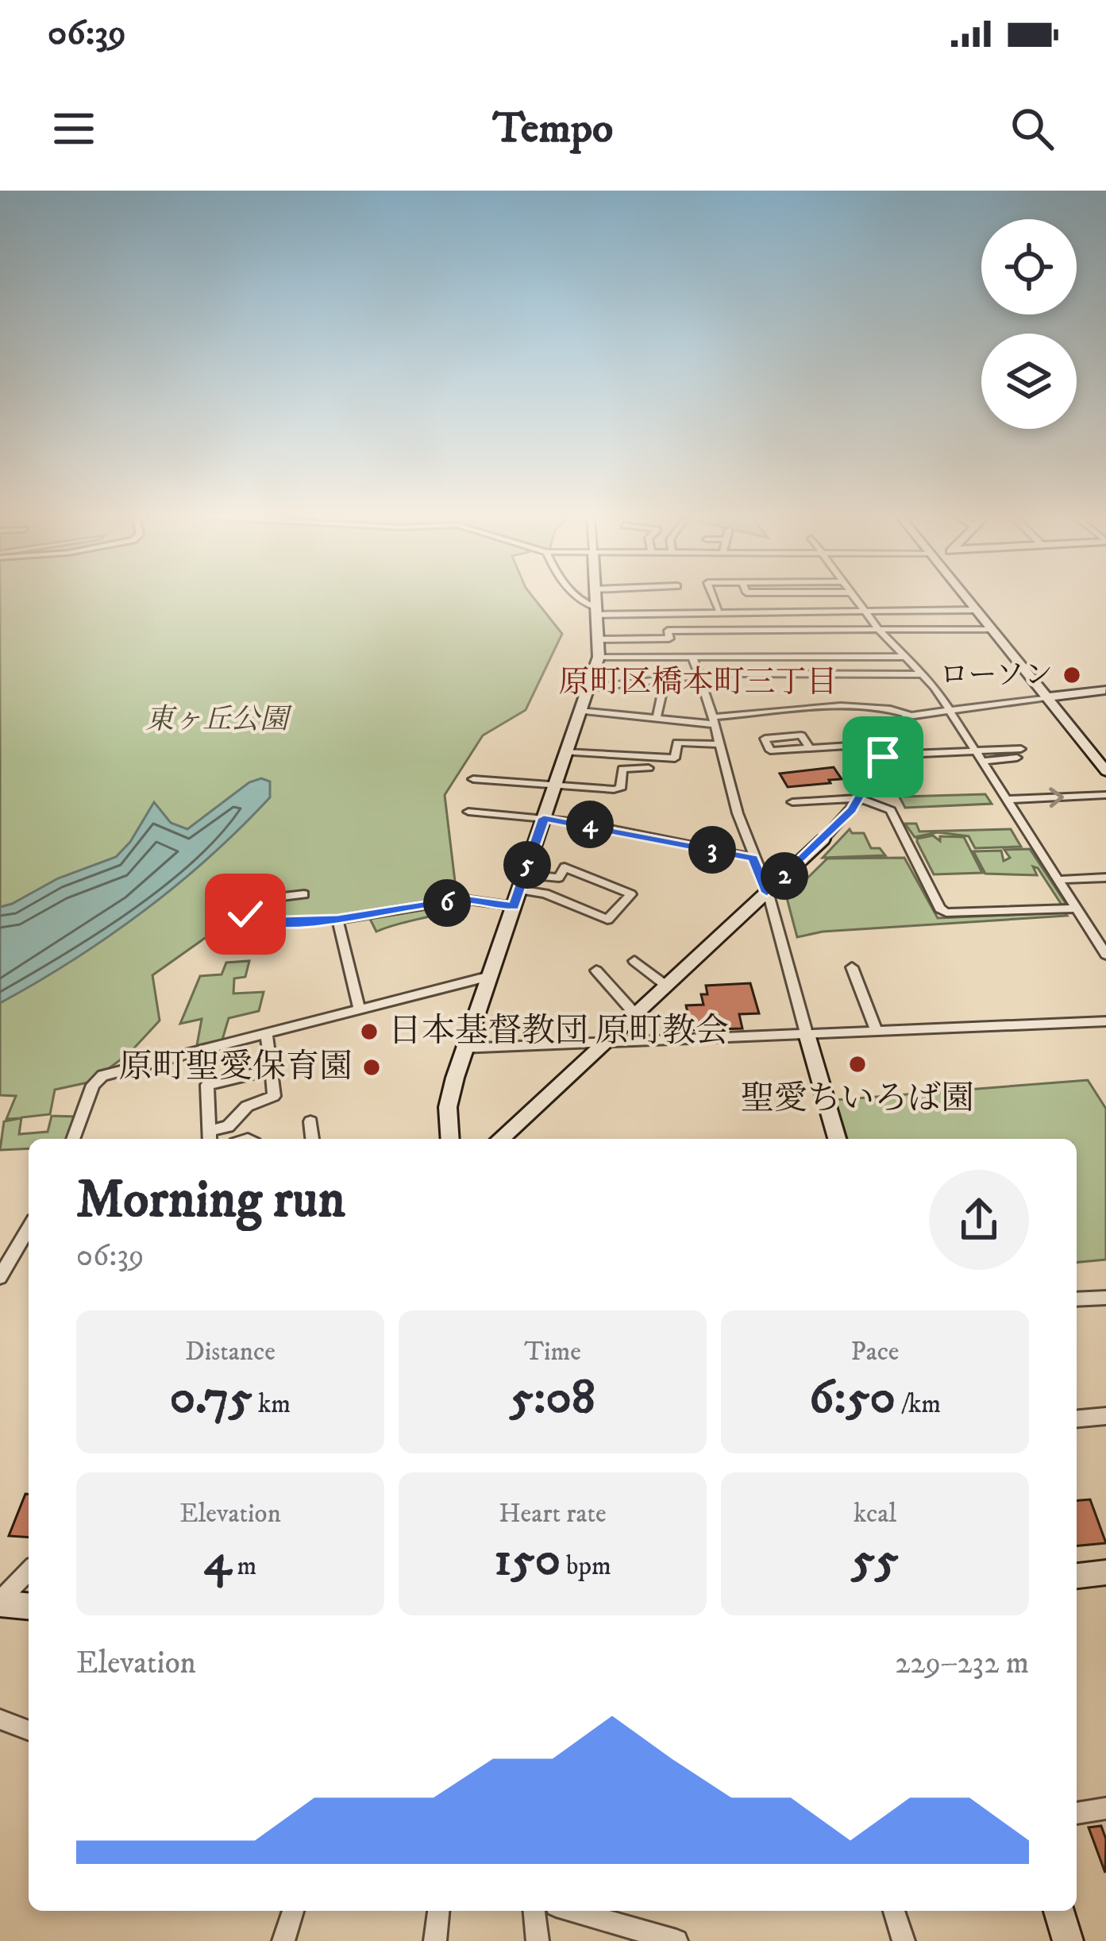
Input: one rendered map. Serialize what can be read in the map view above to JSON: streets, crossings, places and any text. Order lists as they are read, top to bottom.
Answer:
{
  "districts": ["原町区橋本町三丁目"],
  "parks": ["東ヶ丘公園"],
  "places": [
    "ローソン",
    "日本基督教団 原町教会",
    "聖愛ちいろば園",
    "原町聖愛保育園"
  ],
  "page": {
    "status": "06:39",
    "header": "Tempo",
    "pins": [
      "4",
      "3",
      "5",
      "2",
      "6"
    ],
    "heading": ["Morning run", "06:39"],
    "stats": [
      ["Distance", "0.75 km"],
      ["Time", "5:08"],
      ["Pace", "6:50 /km"],
      ["Elevation", "4 m"],
      ["Heart rate", "150 bpm"],
      ["kcal", "55"]
    ],
    "chart": ["Elevation", "229–232 m"]
  }
}
